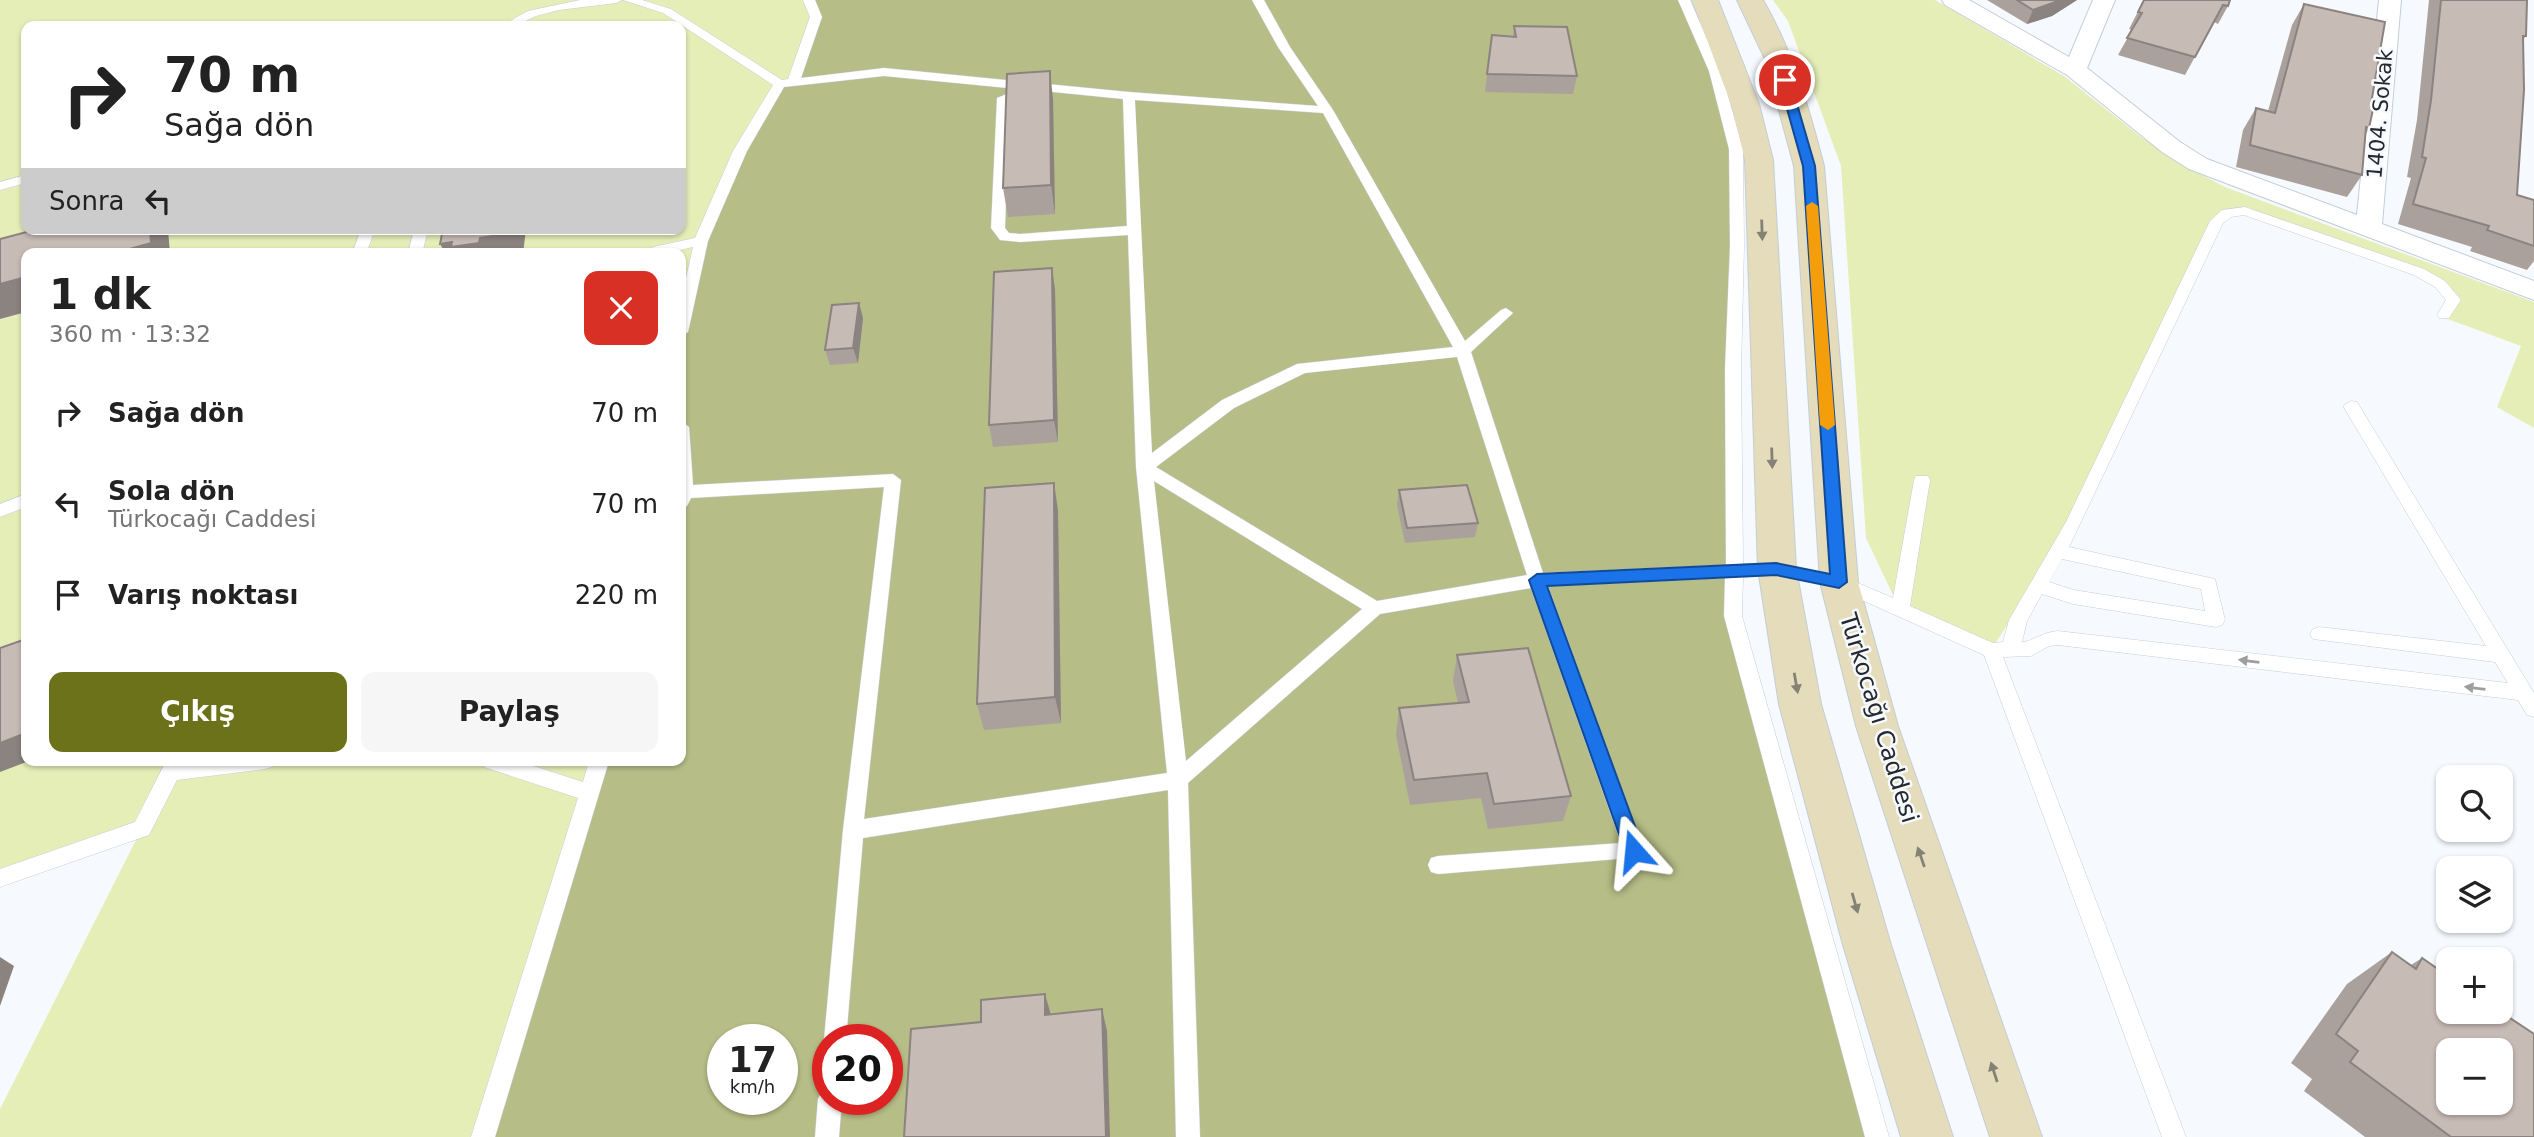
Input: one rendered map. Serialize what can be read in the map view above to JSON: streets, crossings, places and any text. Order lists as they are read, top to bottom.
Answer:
{
  "streets": {
    "main road": ["Türkocağı Caddesi"],
    "street": ["1404. Sokak"]
  },
  "page": {
    "turn": ["70 m", "Sağa dön"],
    "then": "Sonra",
    "heading": ["1 dk", "360 m · 13:32"],
    "list": [
      {
        "name": "Sağa dön",
        "value": "70 m"
      },
      {
        "name": "Sola dön",
        "note": "Türkocağı Caddesi",
        "value": "70 m"
      },
      {
        "name": "Varış noktası",
        "value": "220 m"
      }
    ],
    "buttons": ["Çıkış", "Paylaş"],
    "map_buttons": ["+", "−"],
    "speed": "17 km/h",
    "limit": "20"
  }
}
